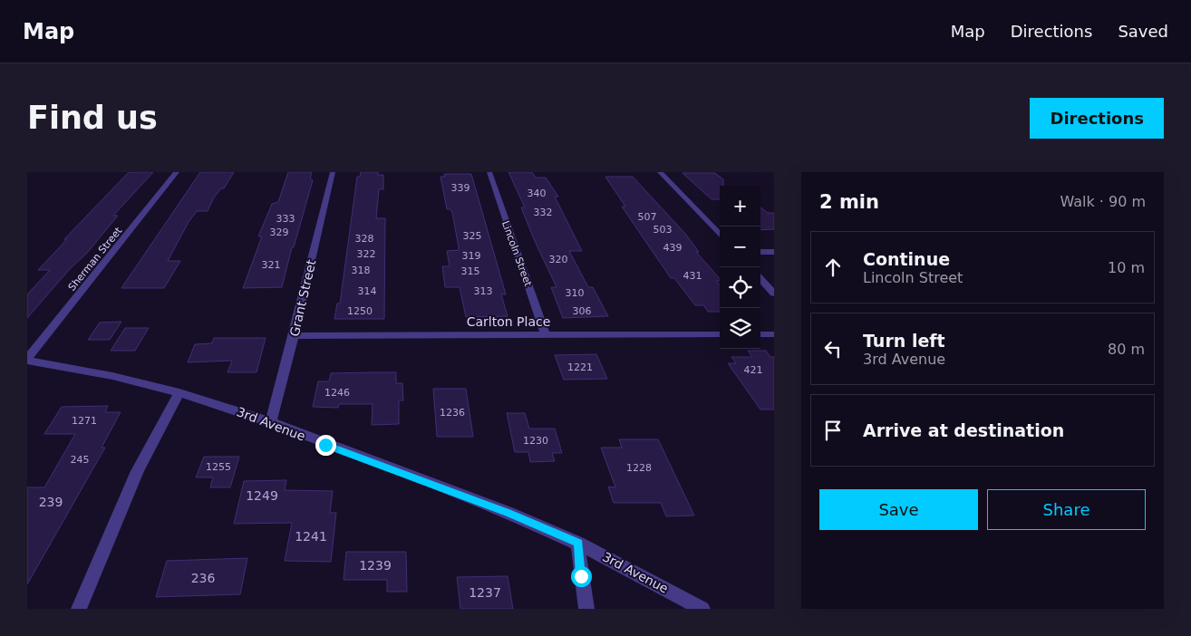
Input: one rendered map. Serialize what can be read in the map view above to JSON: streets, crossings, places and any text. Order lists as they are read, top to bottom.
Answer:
{
  "streets": {
    "street": [
      "Lincoln Street",
      "Sherman Street",
      "Grant Street",
      "Carlton Place",
      "3rd Avenue"
    ]
  },
  "crossings": [
    ["Lincoln Street", "Carlton Place"],
    ["Sherman Street", "3rd Avenue"],
    ["Grant Street", "Carlton Place"],
    ["Grant Street", "3rd Avenue"]
  ],
  "house_numbers": [
    "339",
    "340",
    "332",
    "507",
    "333",
    "503",
    "329",
    "325",
    "328",
    "439",
    "322",
    "319",
    "320",
    "321",
    "318",
    "315",
    "431",
    "314",
    "313",
    "310",
    "1250",
    "306",
    "1221",
    "421",
    "1246",
    "1236",
    "1271",
    "1230",
    "245",
    "1255",
    "1228",
    "1249",
    "239",
    "1241",
    "1239",
    "236",
    "1237"
  ],
  "page": {
    "header": "Map",
    "nav": ["Map", "Directions", "Saved"],
    "buttons": [
      "Directions",
      ["Save", "Share"]
    ],
    "title": "Find us",
    "heading": ["2 min", "Walk · 90 m"],
    "map_buttons": ["+", "−"],
    "list": [
      ["Continue", "Lincoln Street", "10 m"],
      ["Turn left", "3rd Avenue", "80 m"],
      "Arrive at destination"
    ]
  }
}
